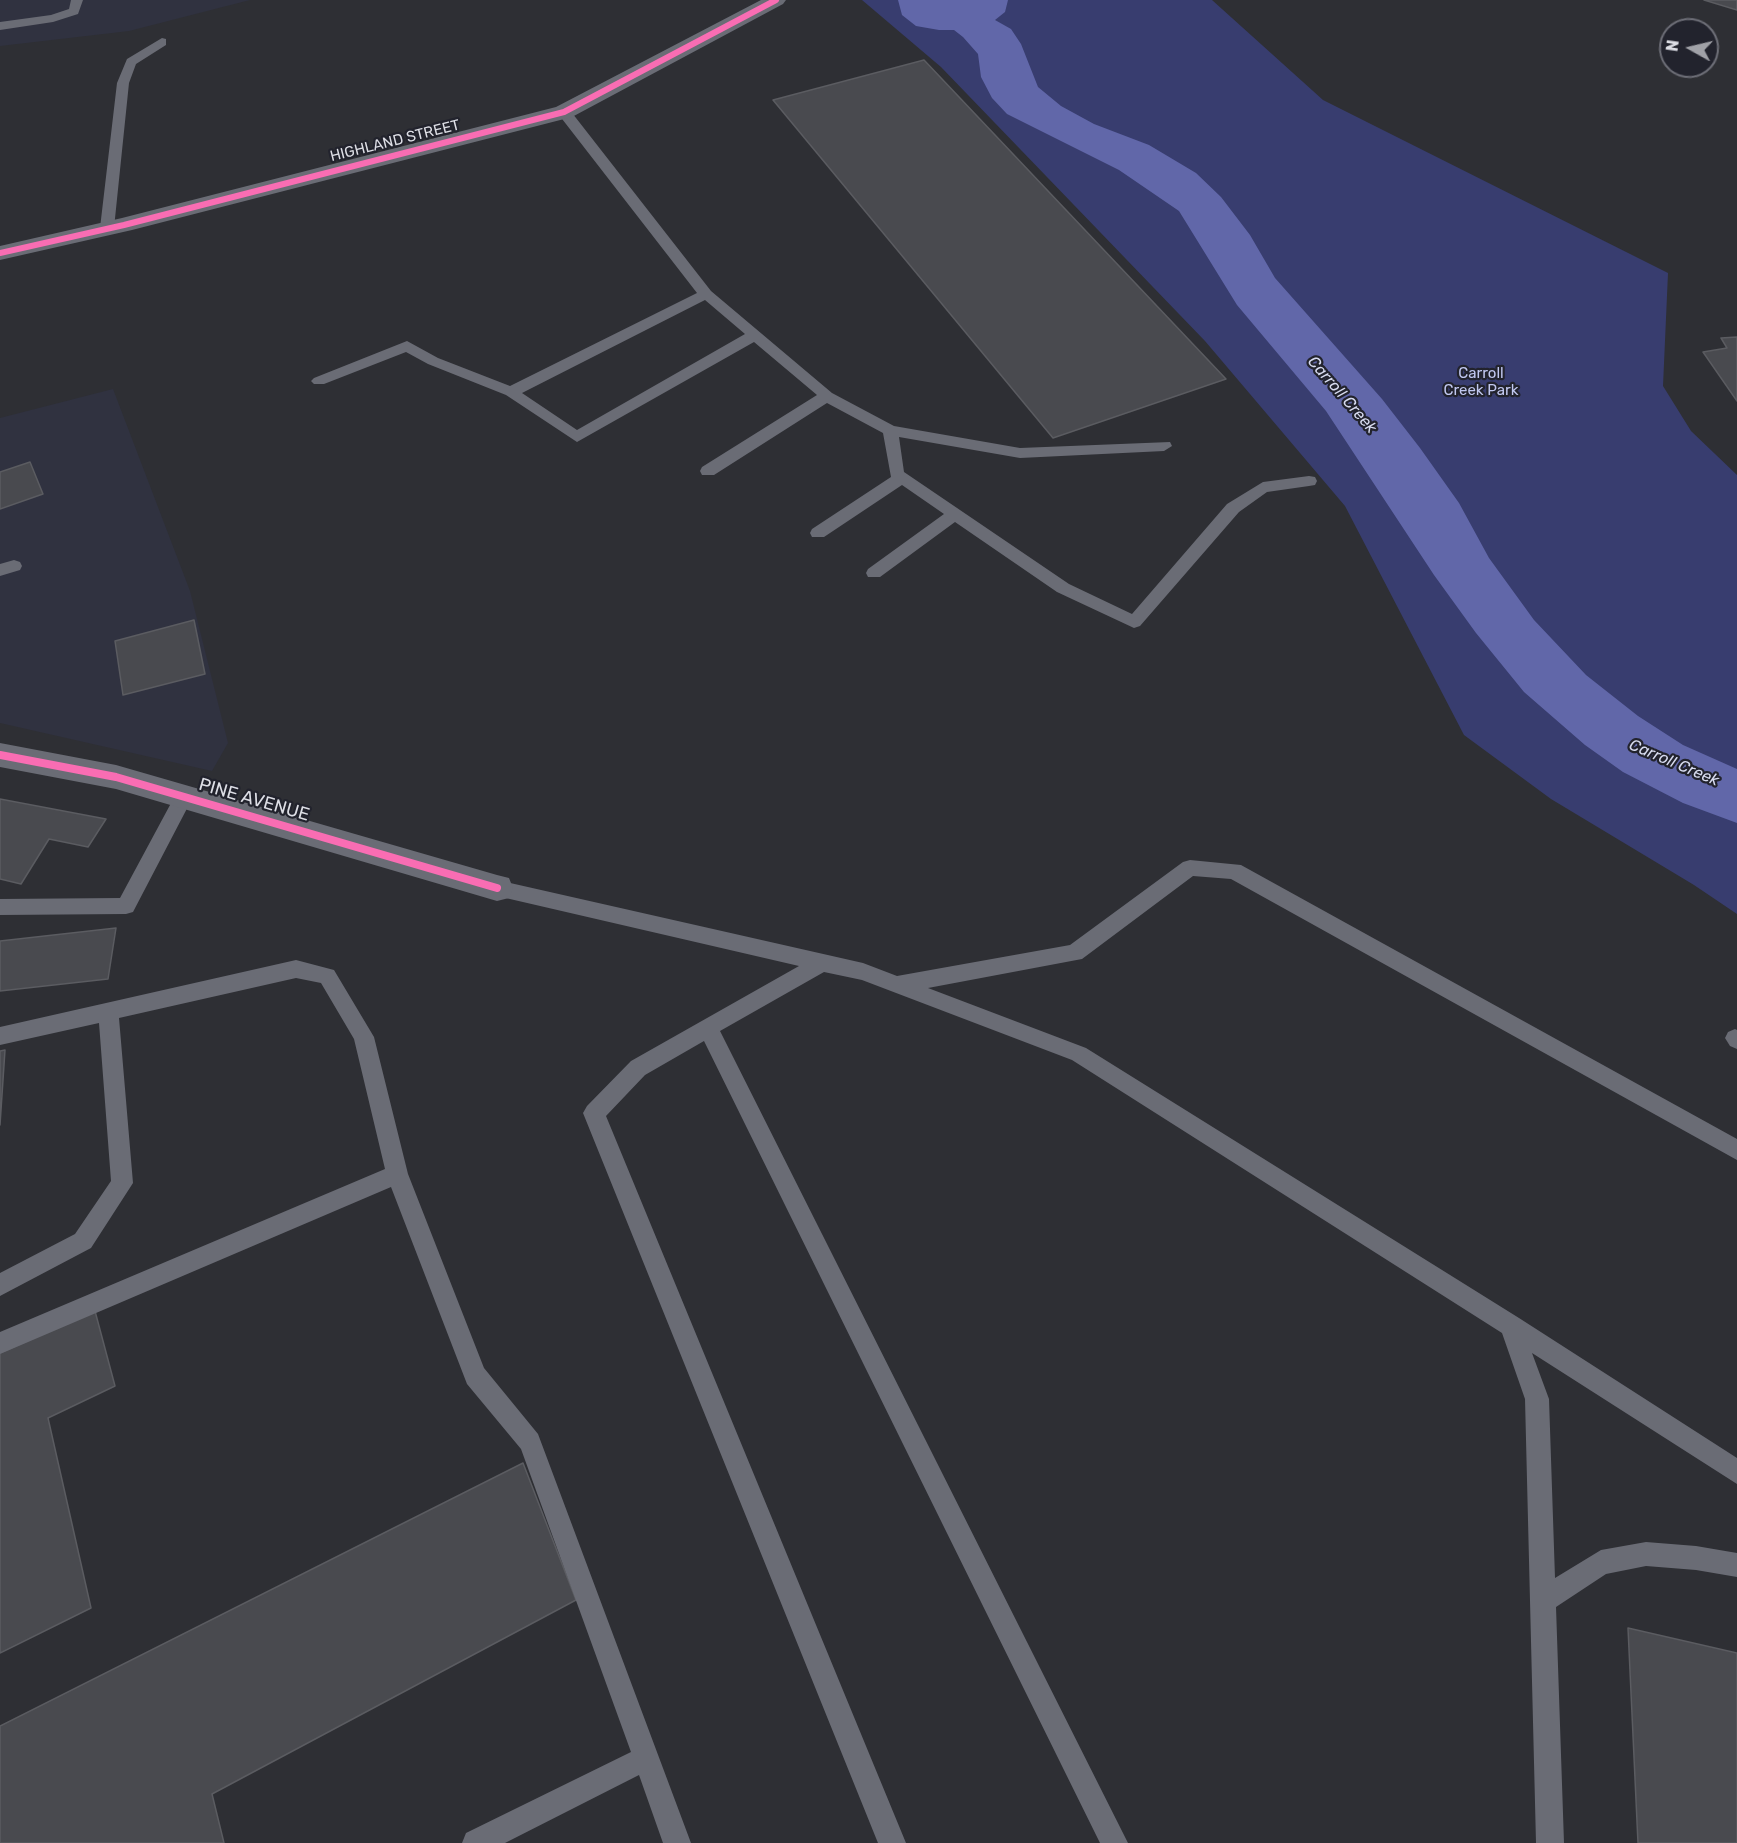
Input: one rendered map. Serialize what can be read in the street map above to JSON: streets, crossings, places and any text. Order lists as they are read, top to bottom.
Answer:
{
  "streets": {
    "street": ["HIGHLAND STREET", "PINE AVENUE"]
  },
  "water": ["Carroll Creek"],
  "parks": ["Carroll Creek Park"],
  "north": "left"
}
